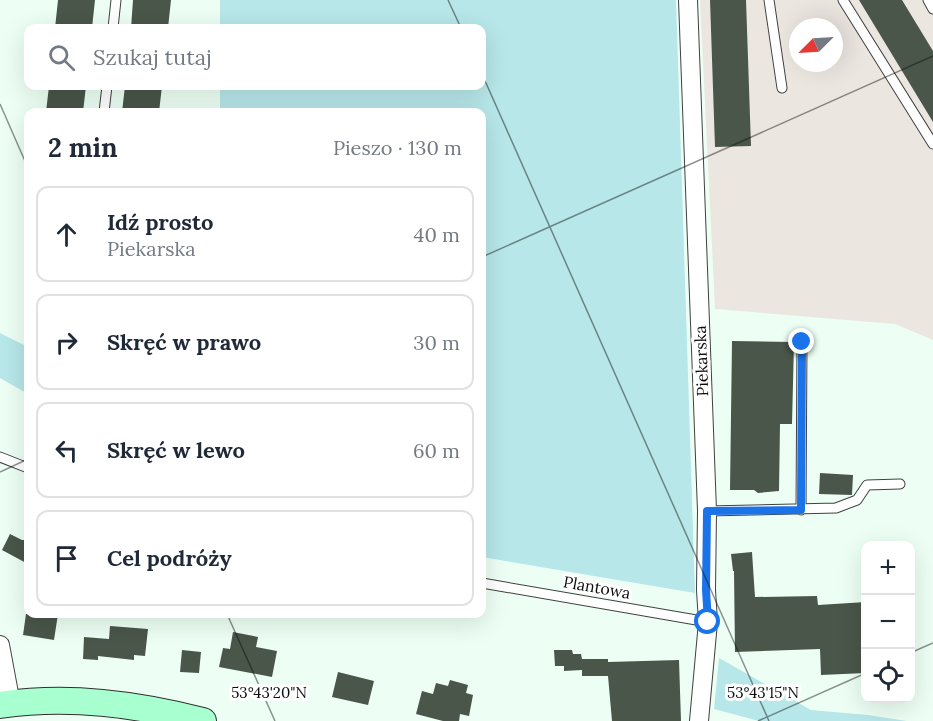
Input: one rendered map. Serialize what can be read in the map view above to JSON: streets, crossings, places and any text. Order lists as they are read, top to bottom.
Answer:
{
  "streets": {
    "street": ["Piekarska"],
    "lane": ["Plantowa"]
  },
  "crossings": [
    ["Piekarska", "Plantowa"]
  ],
  "north": "bottom left",
  "page": {
    "search": "Szukaj tutaj",
    "heading": ["2 min", "Pieszo · 130 m"],
    "list": [
      ["Idź prosto", "Piekarska", "40 m"],
      ["Skręć w prawo", "30 m"],
      ["Skręć w lewo", "60 m"],
      "Cel podróży"
    ],
    "map_buttons": ["+", "−"]
  },
  "coordinates": ["53°43'20\"N", "53°43'15\"N"]
}
